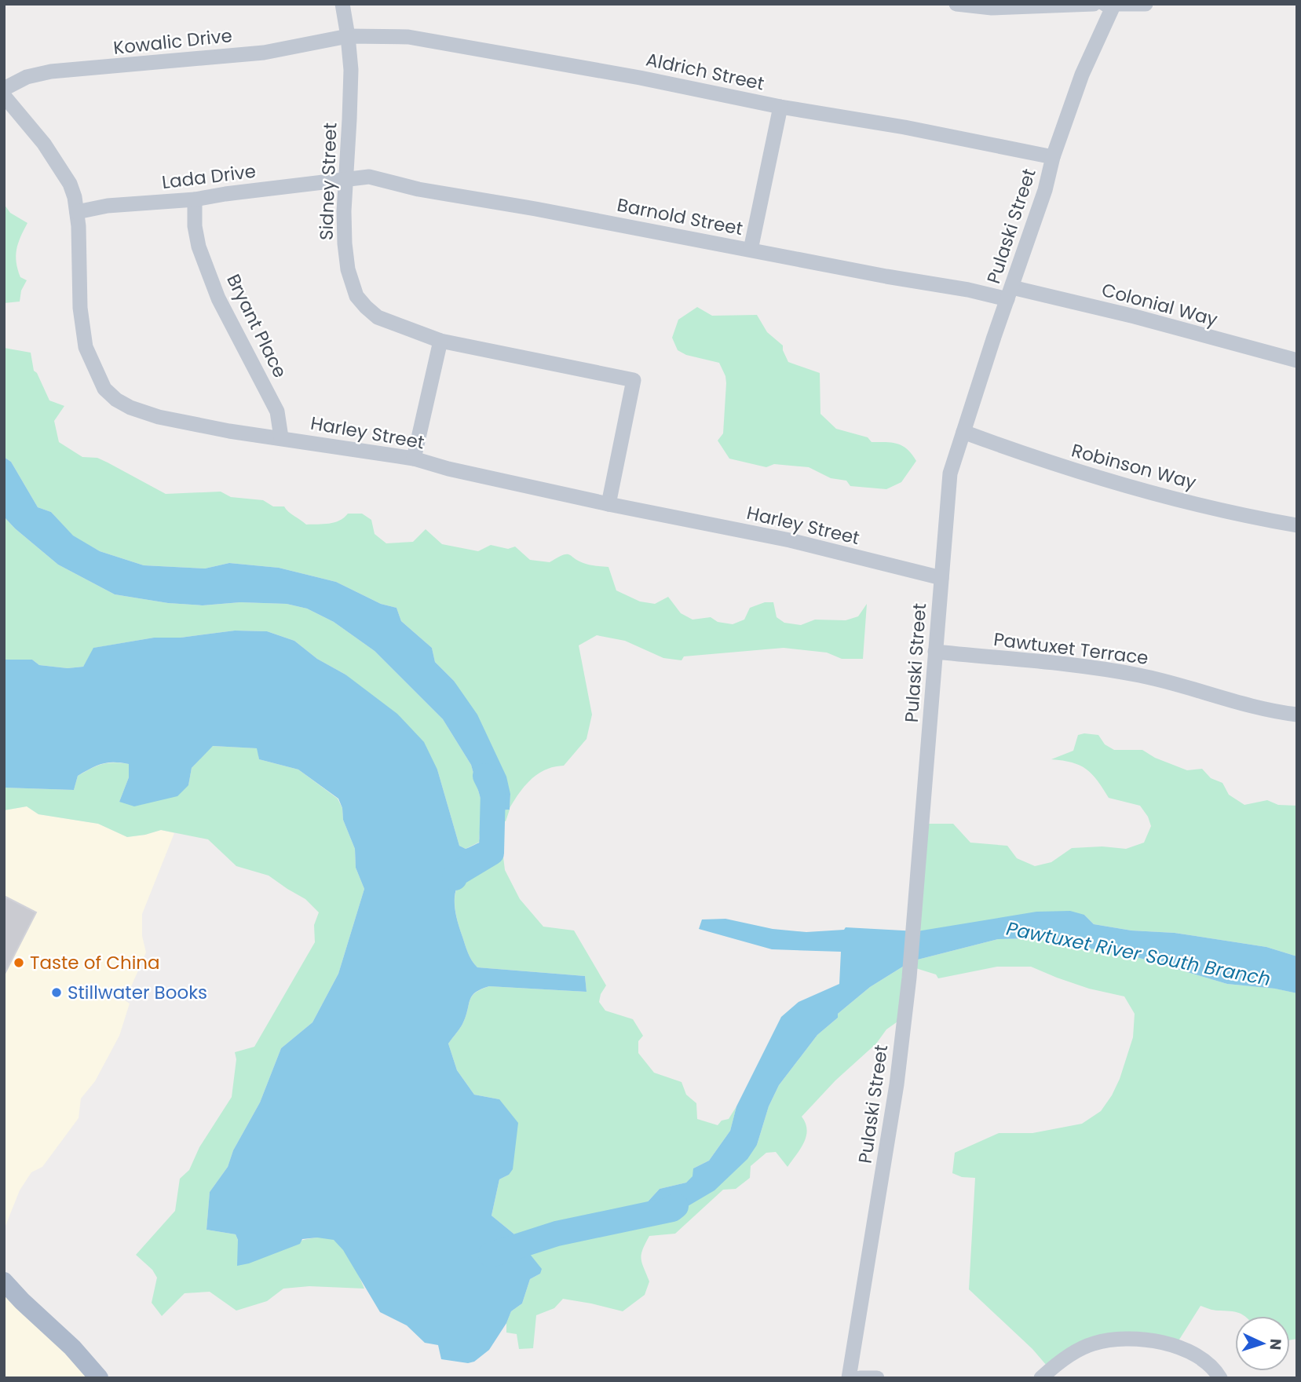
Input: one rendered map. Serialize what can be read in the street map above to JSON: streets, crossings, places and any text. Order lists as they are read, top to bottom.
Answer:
{
  "streets": {
    "street": [
      "Kowalic Drive",
      "Aldrich Street",
      "Lada Drive",
      "Sidney Street",
      "Barnold Street",
      "Pulaski Street",
      "Colonial Way",
      "Bryant Place",
      "Harley Street",
      "Robinson Way",
      "Pawtuxet Terrace"
    ]
  },
  "crossings": [
    ["Kowalic Drive", "Aldrich Street"],
    ["Kowalic Drive", "Sidney Street"],
    ["Aldrich Street", "Sidney Street"],
    ["Aldrich Street", "Pulaski Street"],
    ["Lada Drive", "Sidney Street"],
    ["Lada Drive", "Barnold Street"],
    ["Lada Drive", "Bryant Place"],
    ["Lada Drive", "Harley Street"],
    ["Sidney Street", "Barnold Street"],
    ["Sidney Street", "Harley Street"],
    ["Barnold Street", "Pulaski Street"],
    ["Barnold Street", "Colonial Way"],
    ["Pulaski Street", "Colonial Way"],
    ["Pulaski Street", "Harley Street"],
    ["Pulaski Street", "Robinson Way"],
    ["Pulaski Street", "Pawtuxet Terrace"],
    ["Bryant Place", "Harley Street"]
  ],
  "water": ["Pawtuxet River South Branch"],
  "places": ["Taste of China", "Stillwater Books"],
  "north": "right"
}
